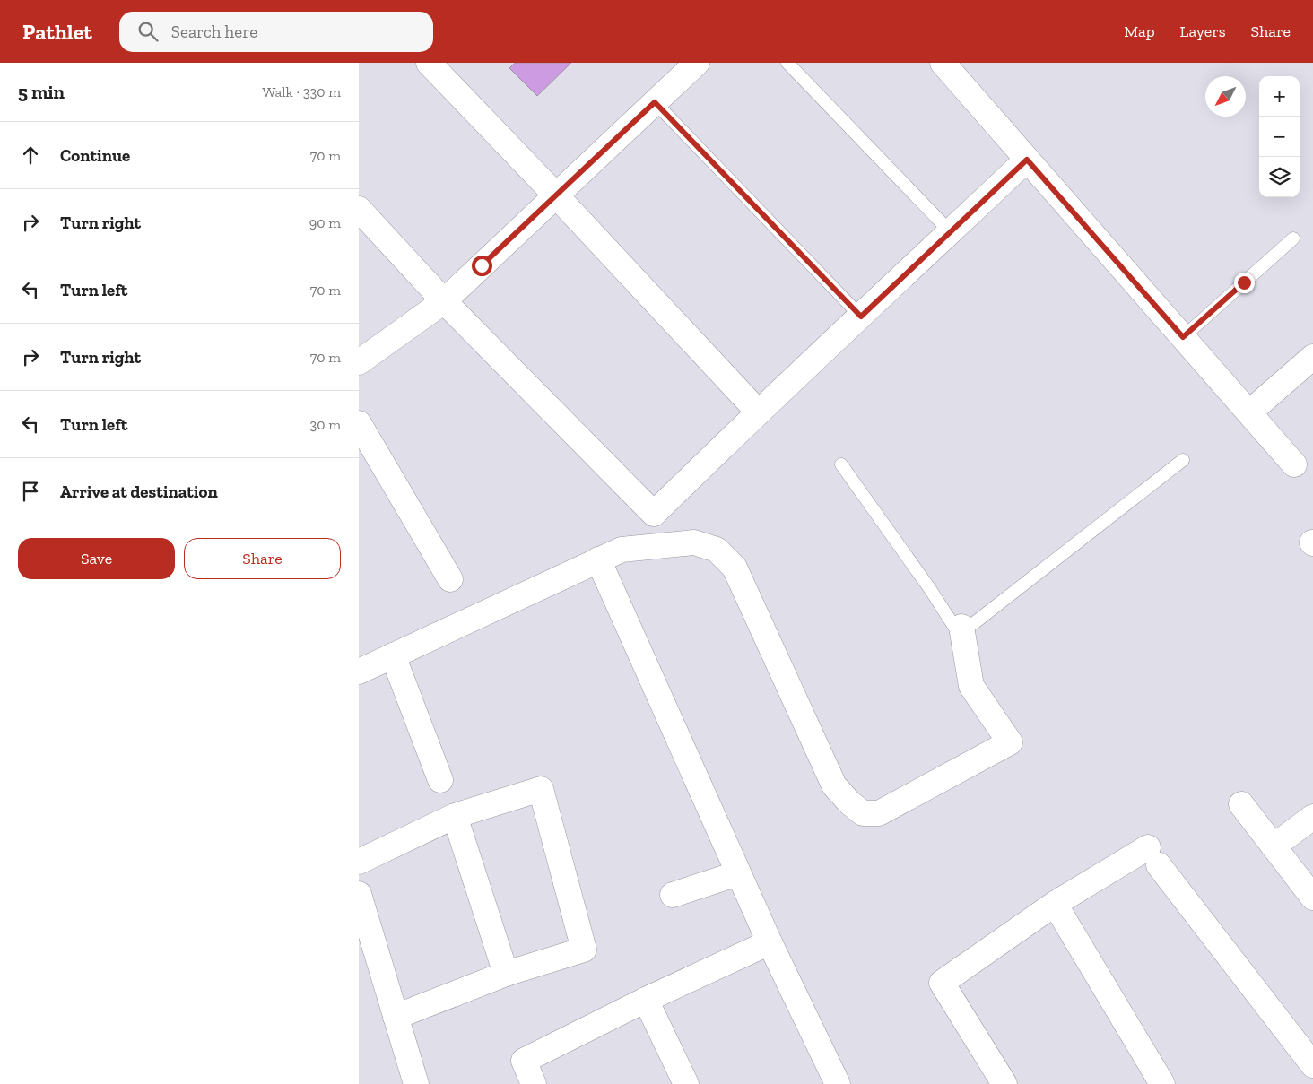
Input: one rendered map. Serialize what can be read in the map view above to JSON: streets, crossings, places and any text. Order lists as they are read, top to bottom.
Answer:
{
  "north": "bottom left",
  "page": {
    "header": "Pathlet",
    "search": "Search here",
    "nav": ["Map", "Layers", "Share"],
    "heading": ["5 min", "Walk · 330 m"],
    "map_buttons": ["+", "−"],
    "list": [
      ["Continue", "70 m"],
      ["Turn right", "90 m"],
      ["Turn left", "70 m"],
      ["Turn right", "70 m"],
      ["Turn left", "30 m"],
      "Arrive at destination"
    ],
    "buttons": ["Save", "Share"]
  }
}
